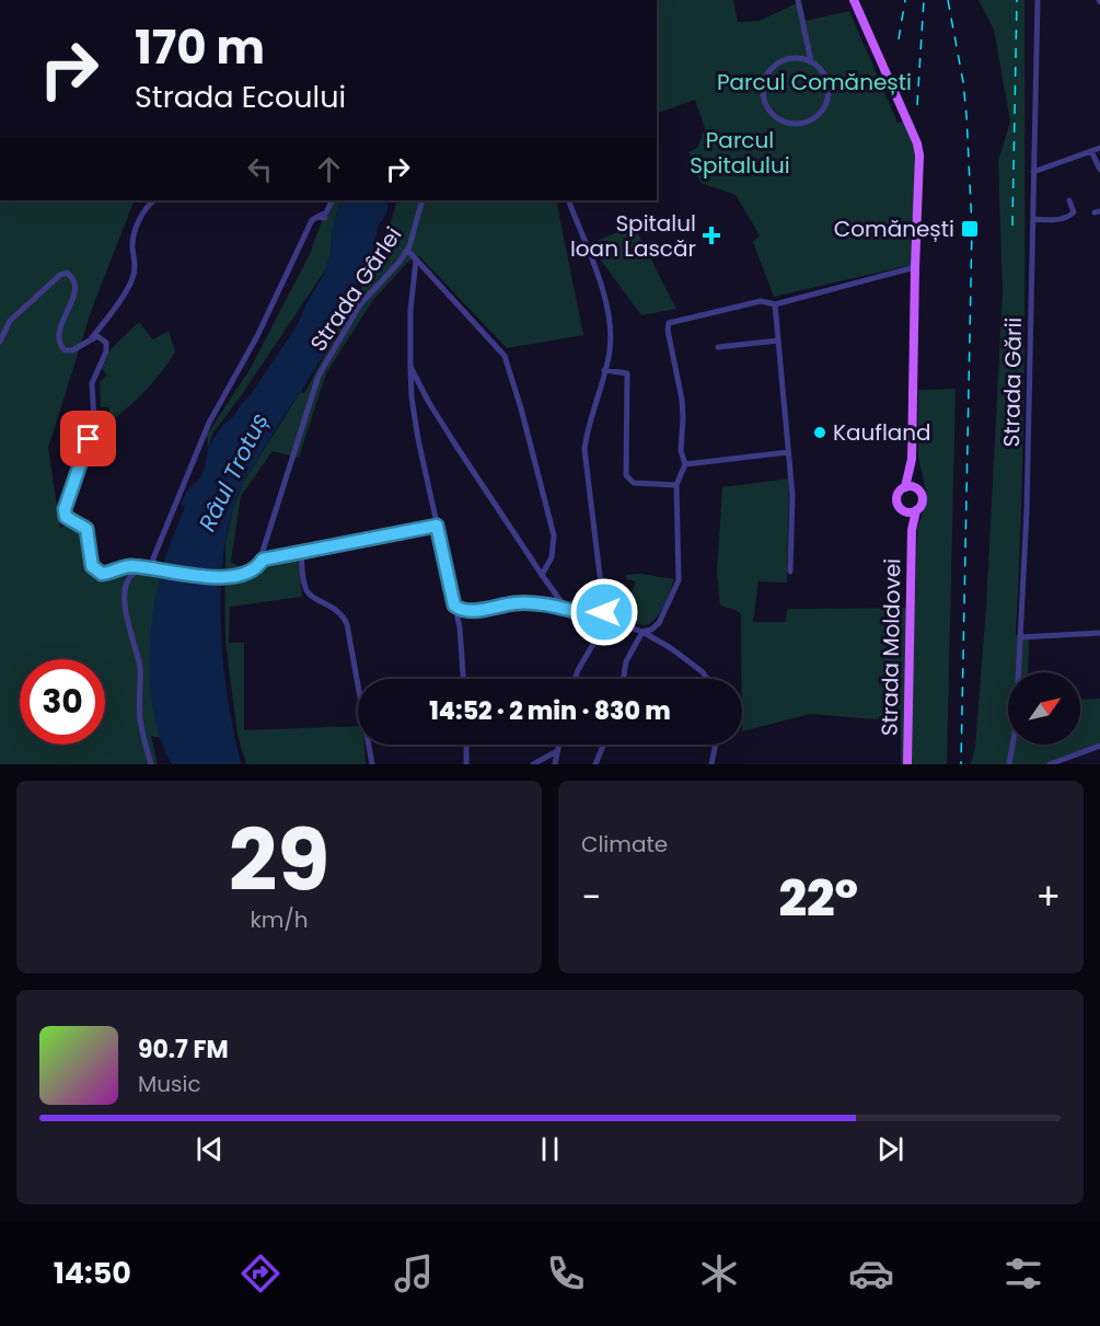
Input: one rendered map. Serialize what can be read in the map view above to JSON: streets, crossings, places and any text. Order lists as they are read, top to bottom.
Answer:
{
  "streets": {
    "main road": ["Strada Moldovei"],
    "street": ["Strada Gârlei", "Strada Gării"]
  },
  "water": ["Râul Trotuș"],
  "parks": ["Parcul Comănești", "Parcul Spitalului"],
  "places": {
    "transit": ["Comănești"],
    "health": ["Spitalul Ioan Lascăr"],
    "other": ["Kaufland"]
  },
  "north": "top right",
  "page": {
    "turn": ["170 m", "Strada Ecoului"],
    "limit": "30",
    "trip": "14:52 · 2 min · 830 m",
    "tile": [
      ["29", "km/h"],
      "Climate"
    ],
    "heat": ["−", "22°", "+"],
    "song": ["90.7 FM", "Music"],
    "tabs": "14:50"
  }
}
